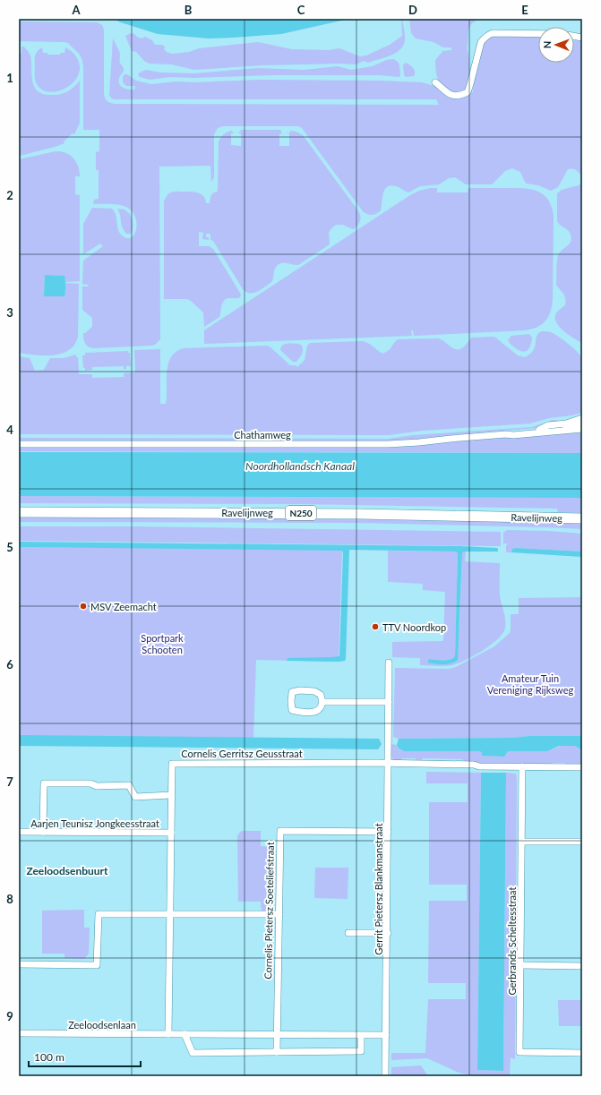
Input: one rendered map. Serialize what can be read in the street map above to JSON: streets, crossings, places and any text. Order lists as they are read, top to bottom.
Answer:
{
  "streets": {
    "main road": ["Ravelijnweg", "N250"],
    "street": [
      "Chathamweg",
      "Cornelis Gerritsz Geusstraat",
      "Aarjen Teunisz Jongkeesstraat",
      "Gerrit Pietersz Blankmanstraat",
      "Cornelis Pietersz Soeteliefstraat",
      "Gerbrands Scheltesstraat",
      "Zeeloodsenlaan"
    ]
  },
  "crossings": [
    ["Cornelis Gerritsz Geusstraat", "Aarjen Teunisz Jongkeesstraat"],
    ["Cornelis Gerritsz Geusstraat", "Gerrit Pietersz Blankmanstraat"],
    ["Cornelis Gerritsz Geusstraat", "Gerbrands Scheltesstraat"],
    ["Cornelis Gerritsz Geusstraat", "Zeeloodsenlaan"],
    ["Gerrit Pietersz Blankmanstraat", "Cornelis Pietersz Soeteliefstraat"],
    ["Gerrit Pietersz Blankmanstraat", "Zeeloodsenlaan"],
    ["Cornelis Pietersz Soeteliefstraat", "Zeeloodsenlaan"]
  ],
  "districts": ["Zeeloodsenbuurt"],
  "water": ["Noordhollandsch Kanaal"],
  "parks": ["Sportpark Schooten", "Amateur Tuin Vereniging Rijksweg"],
  "places": ["MSV Zeemacht", "TTV Noordkop"],
  "scale_bar": "100 m",
  "north": "left",
  "grid": {
    "columns": [
      "A",
      "B",
      "C",
      "D",
      "E"
    ],
    "rows": [
      "1",
      "2",
      "3",
      "4",
      "5",
      "6",
      "7",
      "8",
      "9"
    ]
  }
}
